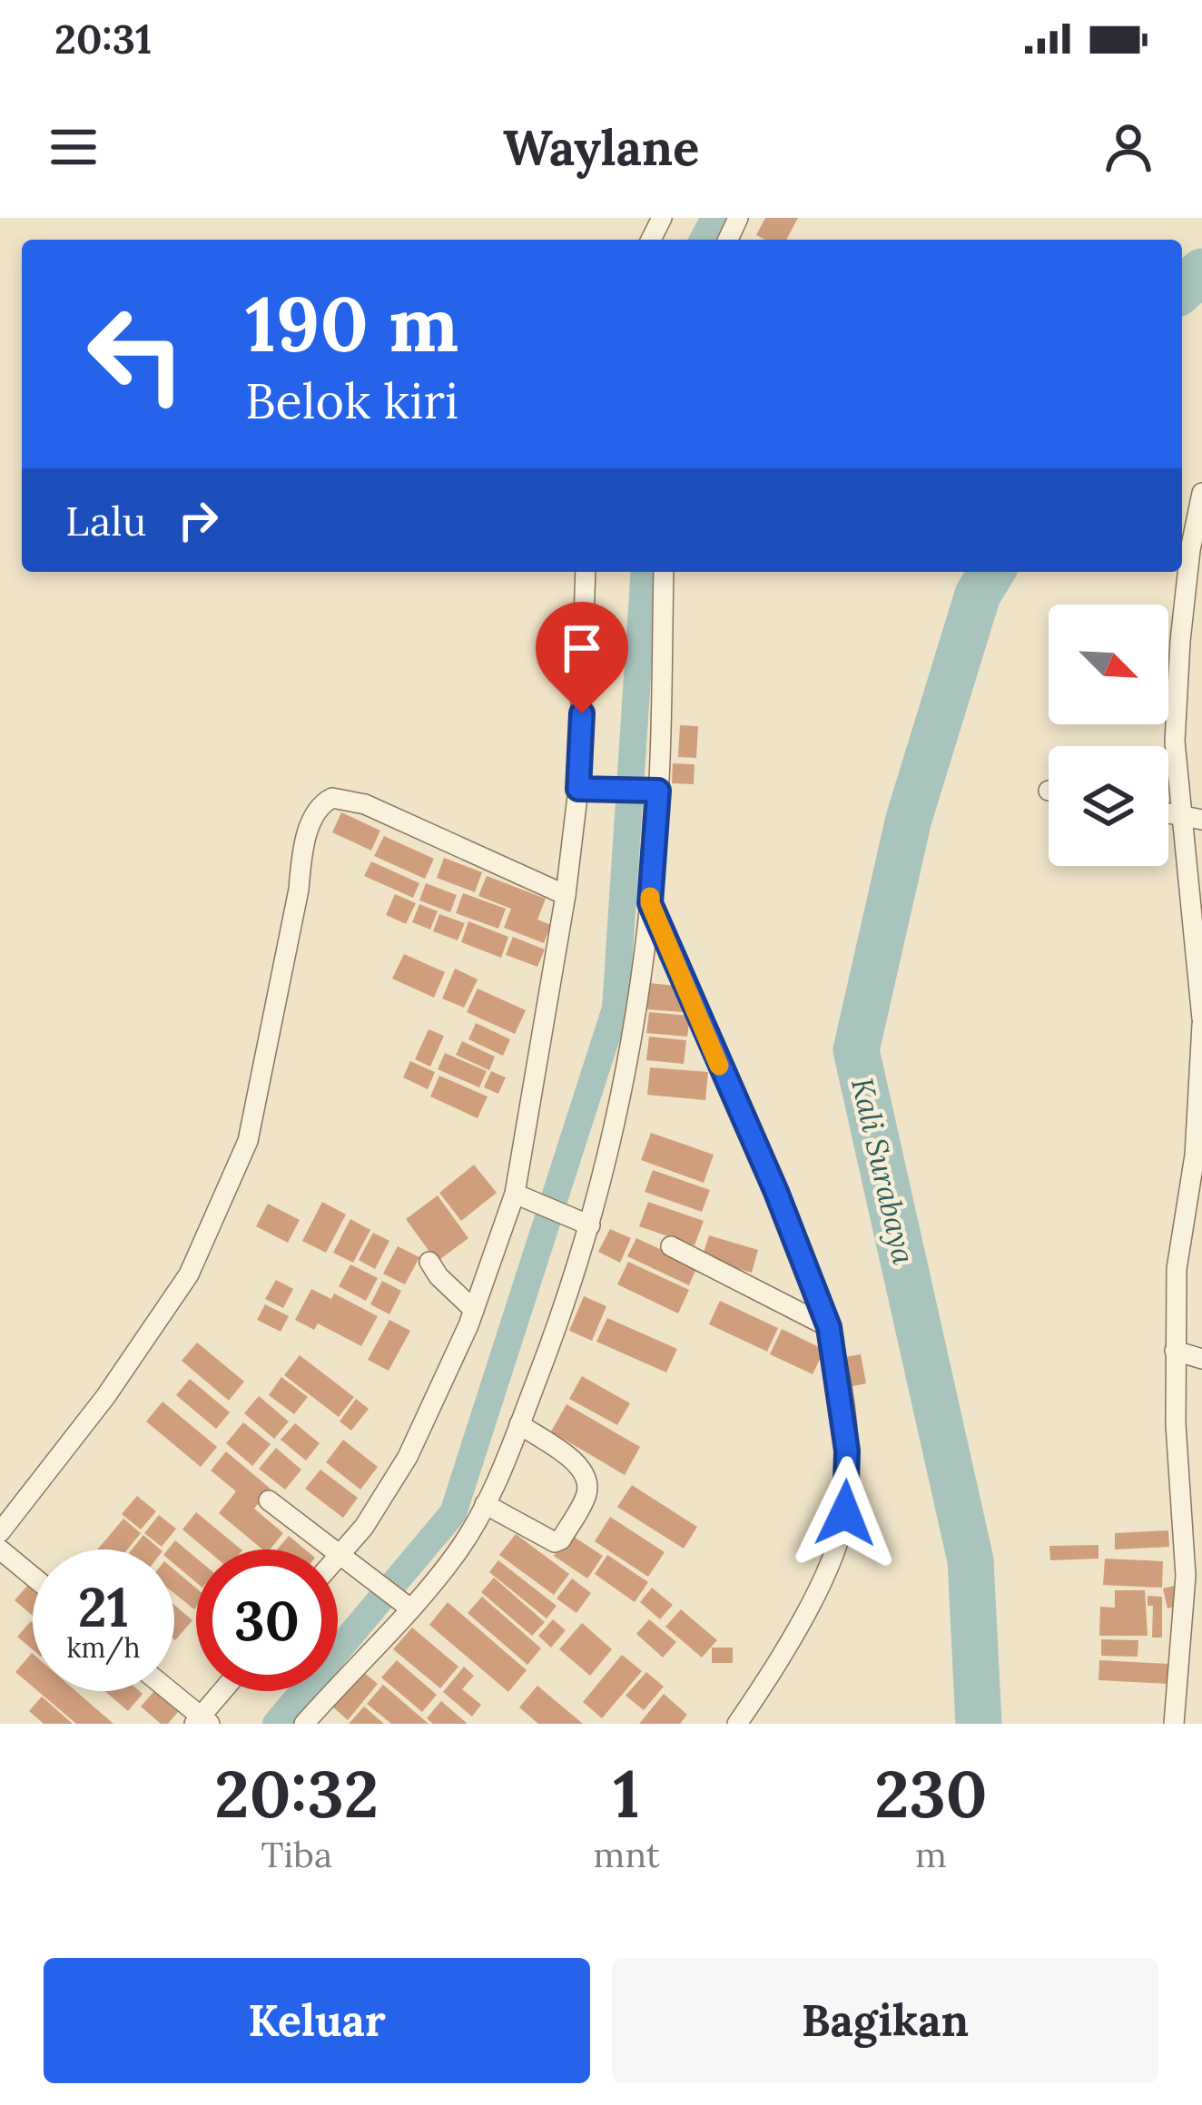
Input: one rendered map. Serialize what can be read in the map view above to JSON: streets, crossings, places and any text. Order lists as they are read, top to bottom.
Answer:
{
  "water": ["Kali Surabaya"],
  "north": "bottom right",
  "page": {
    "status": "20:31",
    "header": "Waylane",
    "turn": ["190 m", "Belok kiri"],
    "then": "Lalu",
    "speed": "21 km/h",
    "limit": "30",
    "eta": [
      "20:32",
      "Tiba",
      "1",
      "mnt",
      "230",
      "m"
    ],
    "buttons": ["Keluar", "Bagikan"]
  }
}
